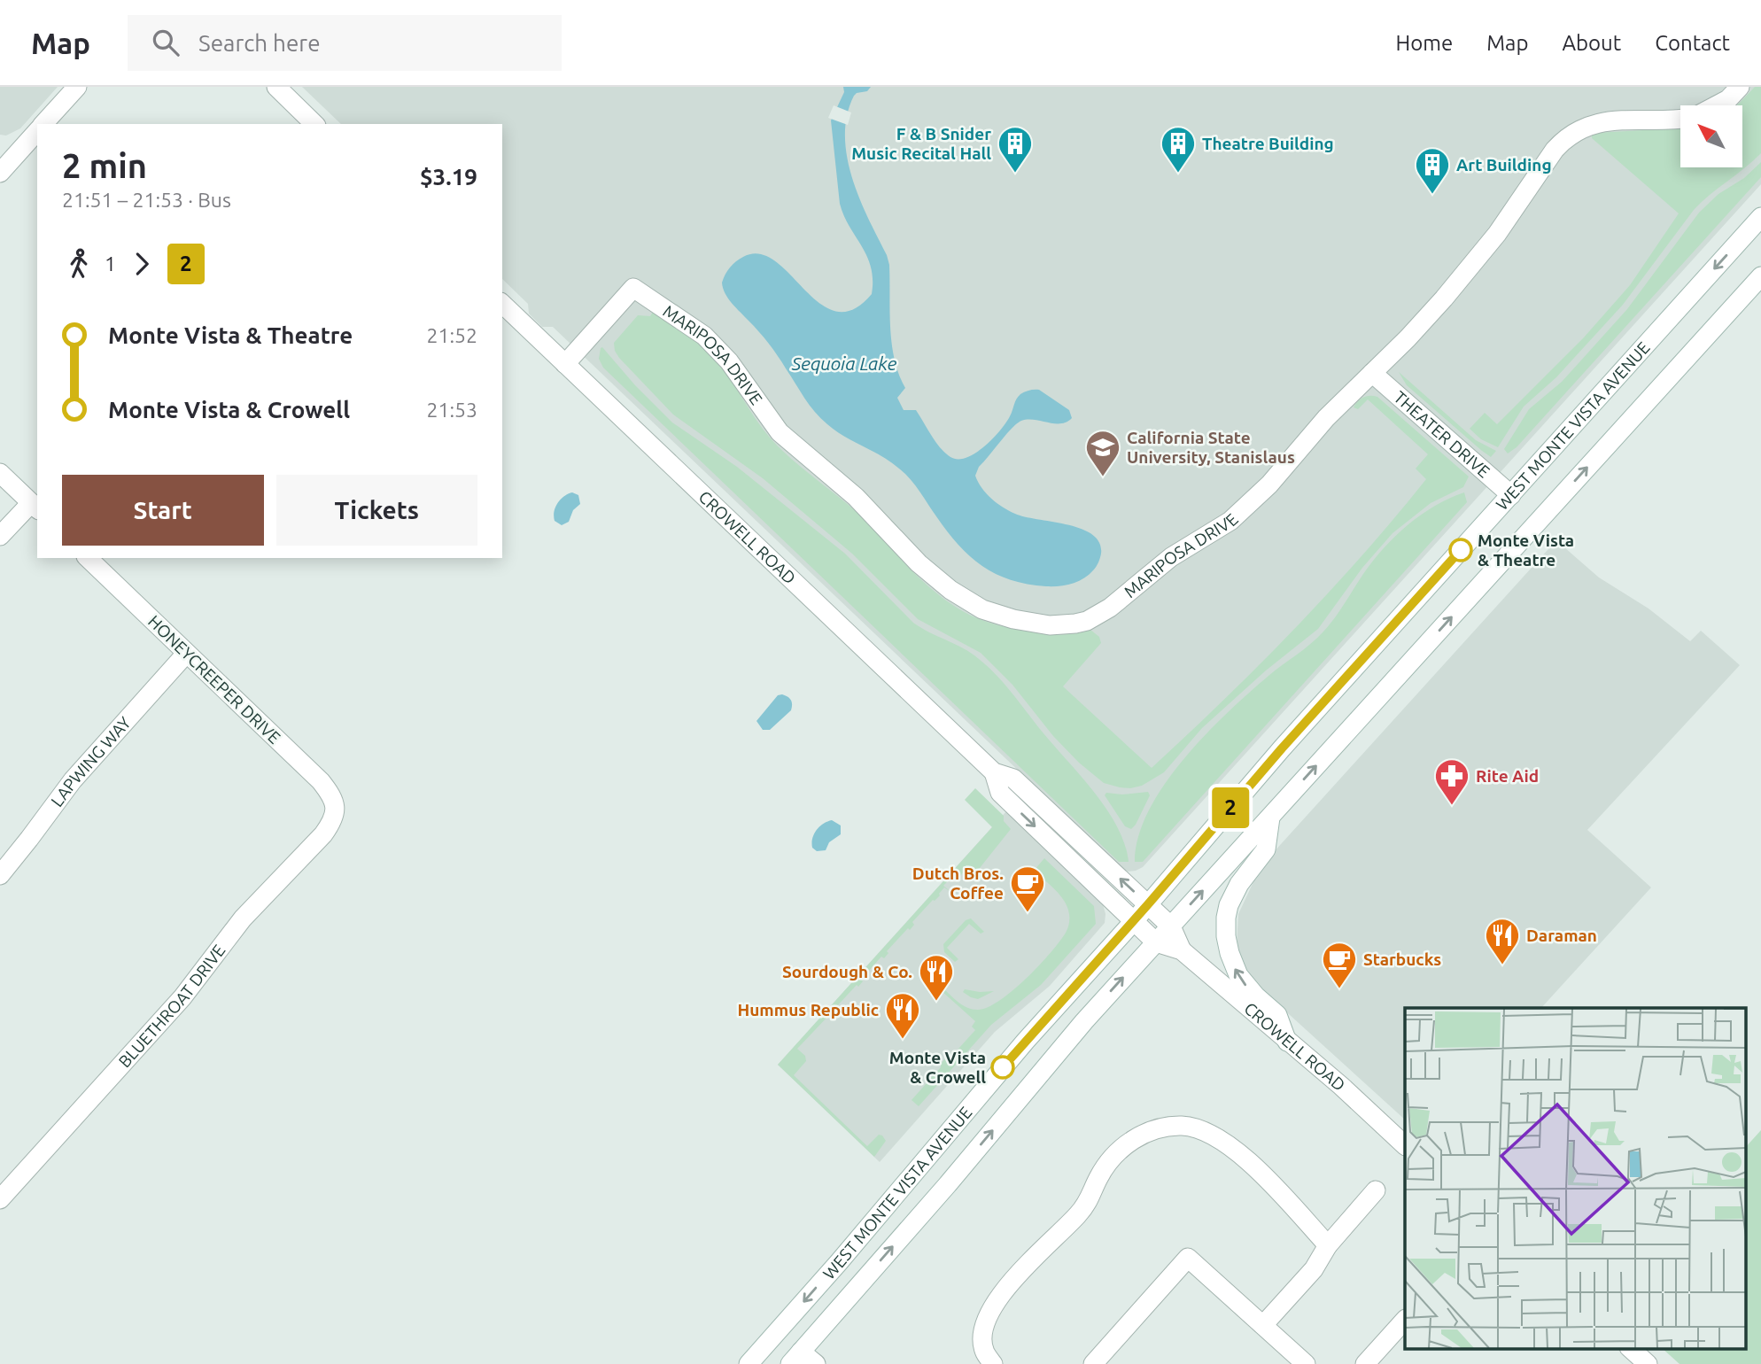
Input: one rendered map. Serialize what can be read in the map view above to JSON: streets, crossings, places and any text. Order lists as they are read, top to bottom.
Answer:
{
  "streets": {
    "street": [
      "MARIPOSA DRIVE",
      "WEST MONTE VISTA AVENUE",
      "THEATER DRIVE",
      "CROWELL ROAD",
      "HONEYCREEPER DRIVE",
      "LAPWING WAY",
      "BLUETHROAT DRIVE"
    ]
  },
  "crossings": [
    ["MARIPOSA DRIVE", "THEATER DRIVE"],
    ["MARIPOSA DRIVE", "CROWELL ROAD"],
    ["WEST MONTE VISTA AVENUE", "THEATER DRIVE"],
    ["WEST MONTE VISTA AVENUE", "CROWELL ROAD"],
    ["HONEYCREEPER DRIVE", "LAPWING WAY"],
    ["HONEYCREEPER DRIVE", "BLUETHROAT DRIVE"]
  ],
  "water": ["Sequoia Lake"],
  "places": {
    "building": ["F & B Snider Music Recital Hall", "Theatre Building", "Art Building"],
    "school or university": ["California State University, Stanislaus"],
    "other": ["Monte Vista & Theatre", "Monte Vista & Crowell"],
    "pharmacy": ["Rite Aid"],
    "cafe": ["Dutch Bros. Coffee", "Starbucks"],
    "restaurant": ["Daraman", "Sourdough & Co.", "Hummus Republic"]
  },
  "lines": ["bus line 2"],
  "north": "top left",
  "page": {
    "header": "Map",
    "search": "Search here",
    "nav": [
      "Home",
      "Map",
      "About",
      "Contact"
    ],
    "on_map": "2",
    "heading": ["2 min", "21:51 – 21:53 · Bus", "$3.19"],
    "legs": ["1", "2"],
    "list": [
      {
        "name": "Monte Vista & Theatre",
        "value": "21:52"
      },
      {
        "name": "Monte Vista & Crowell",
        "value": "21:53"
      }
    ],
    "buttons": ["Start", "Tickets"]
  }
}
